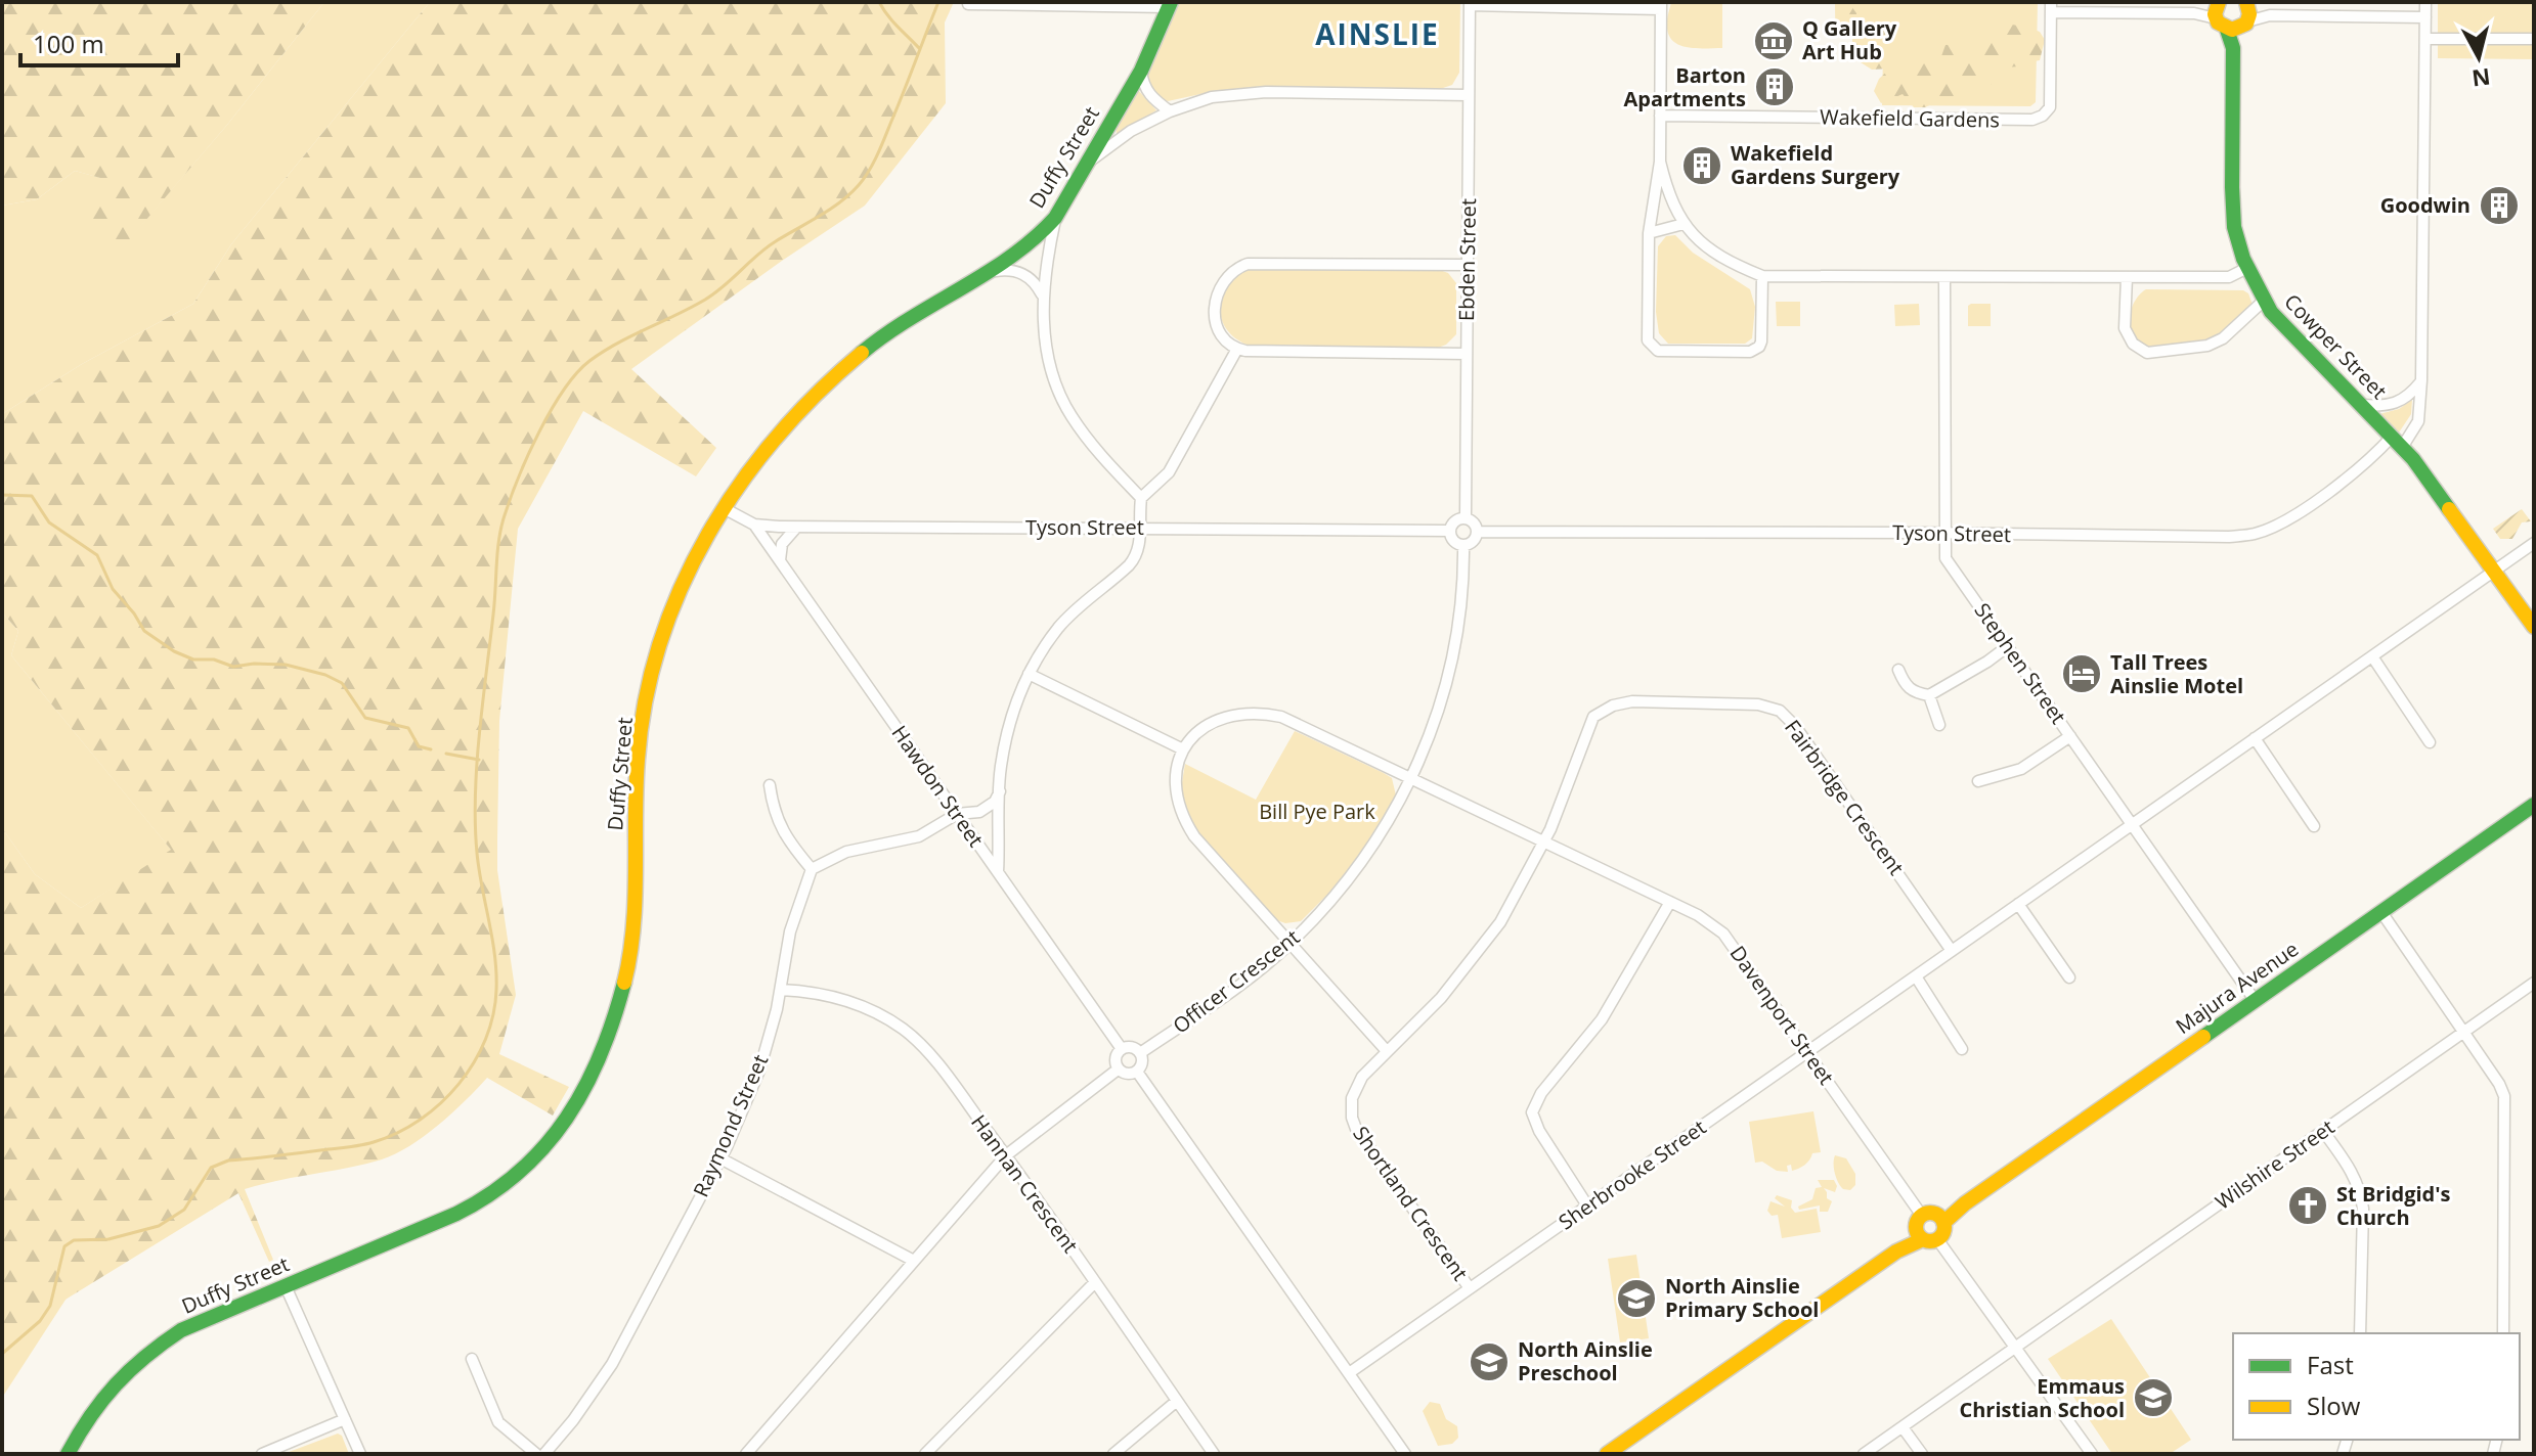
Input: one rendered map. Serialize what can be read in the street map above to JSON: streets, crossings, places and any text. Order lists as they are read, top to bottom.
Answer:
{
  "streets": {
    "street": [
      "Wakefield Gardens",
      "Duffy Street",
      "Ebden Street",
      "Cowper Street",
      "Tyson Street",
      "Stephen Street",
      "Hawdon Street",
      "Fairbridge Crescent",
      "Officer Crescent",
      "Majura Avenue",
      "Davenport Street",
      "Raymond Street",
      "Wilshire Street",
      "Sherbrooke Street",
      "Hannan Crescent",
      "Shortland Crescent"
    ]
  },
  "crossings": [
    ["Duffy Street", "Tyson Street"],
    ["Ebden Street", "Tyson Street"],
    ["Ebden Street", "Officer Crescent"],
    ["Cowper Street", "Tyson Street"],
    ["Cowper Street", "Sherbrooke Street"],
    ["Tyson Street", "Stephen Street"],
    ["Tyson Street", "Hawdon Street"],
    ["Tyson Street", "Officer Crescent"],
    ["Stephen Street", "Majura Avenue"],
    ["Stephen Street", "Sherbrooke Street"],
    ["Hawdon Street", "Officer Crescent"],
    ["Fairbridge Crescent", "Davenport Street"],
    ["Fairbridge Crescent", "Sherbrooke Street"],
    ["Fairbridge Crescent", "Shortland Crescent"],
    ["Officer Crescent", "Davenport Street"],
    ["Majura Avenue", "Davenport Street"],
    ["Davenport Street", "Wilshire Street"],
    ["Davenport Street", "Sherbrooke Street"],
    ["Davenport Street", "Shortland Crescent"],
    ["Raymond Street", "Hannan Crescent"],
    ["Sherbrooke Street", "Shortland Crescent"]
  ],
  "districts": ["AINSLIE"],
  "parks": ["Bill Pye Park"],
  "places": {
    "museum": ["Q Gallery Art Hub"],
    "building": ["Barton Apartments", "Wakefield Gardens Surgery", "Goodwin"],
    "hotel": ["Tall Trees Ainslie Motel"],
    "church": ["St Bridgid's Church"],
    "school or university": ["North Ainslie Primary School", "North Ainslie Preschool", "Emmaus Christian School"]
  },
  "legend": ["Fast", "Slow"],
  "scale_bar": "100 m",
  "north": "bottom"
}
